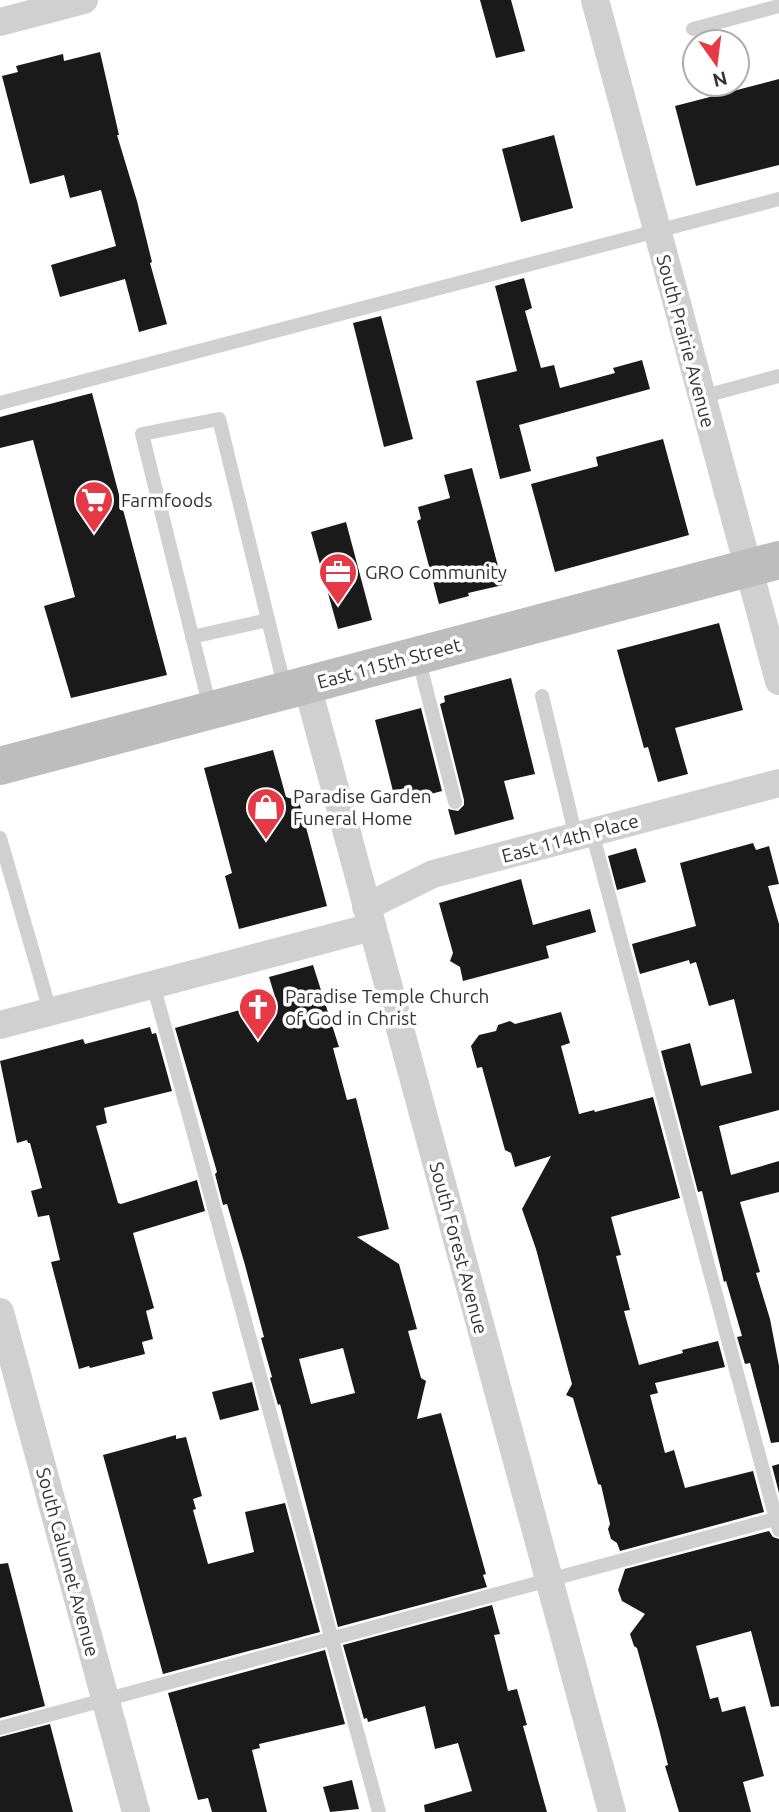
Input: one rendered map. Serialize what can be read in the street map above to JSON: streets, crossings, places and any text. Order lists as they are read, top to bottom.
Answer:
{
  "streets": {
    "street": [
      "South Prairie Avenue",
      "East 115th Street",
      "East 114th Place",
      "South Forest Avenue",
      "South Calumet Avenue"
    ]
  },
  "crossings": [
    ["South Prairie Avenue", "East 115th Street"],
    ["East 115th Street", "South Forest Avenue"],
    ["East 114th Place", "South Forest Avenue"]
  ],
  "places": {
    "supermarket": ["Farmfoods"],
    "office": ["GRO Community"],
    "shop": ["Paradise Garden Funeral Home"],
    "church": ["Paradise Temple Church of God in Christ"]
  },
  "north": "bottom"
}
